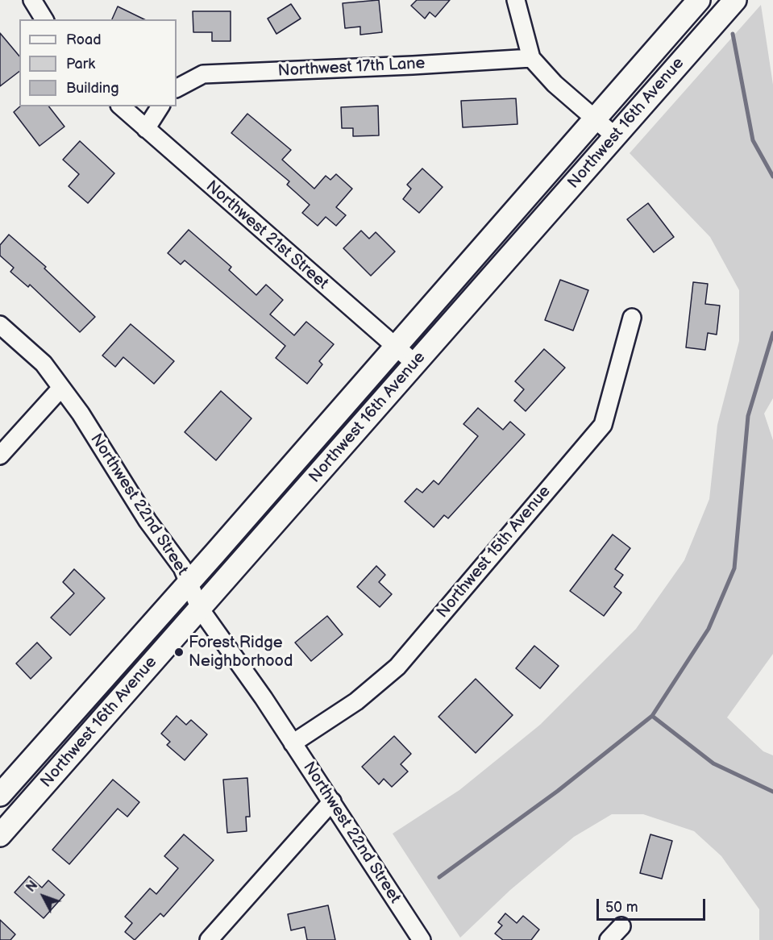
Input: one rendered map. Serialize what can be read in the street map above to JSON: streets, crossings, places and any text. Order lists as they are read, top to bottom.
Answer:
{
  "streets": {
    "main road": ["Northwest 16th Avenue"],
    "street": [
      "Northwest 17th Lane",
      "Northwest 21st Street",
      "Northwest 22nd Street",
      "Northwest 15th Avenue"
    ]
  },
  "crossings": [
    ["Northwest 16th Avenue", "Northwest 21st Street"],
    ["Northwest 16th Avenue", "Northwest 22nd Street"],
    ["Northwest 22nd Street", "Northwest 15th Avenue"]
  ],
  "places": ["Forest Ridge Neighborhood"],
  "legend": ["Road", "Park", "Building"],
  "scale_bar": "50 m",
  "north": "top left"
}
